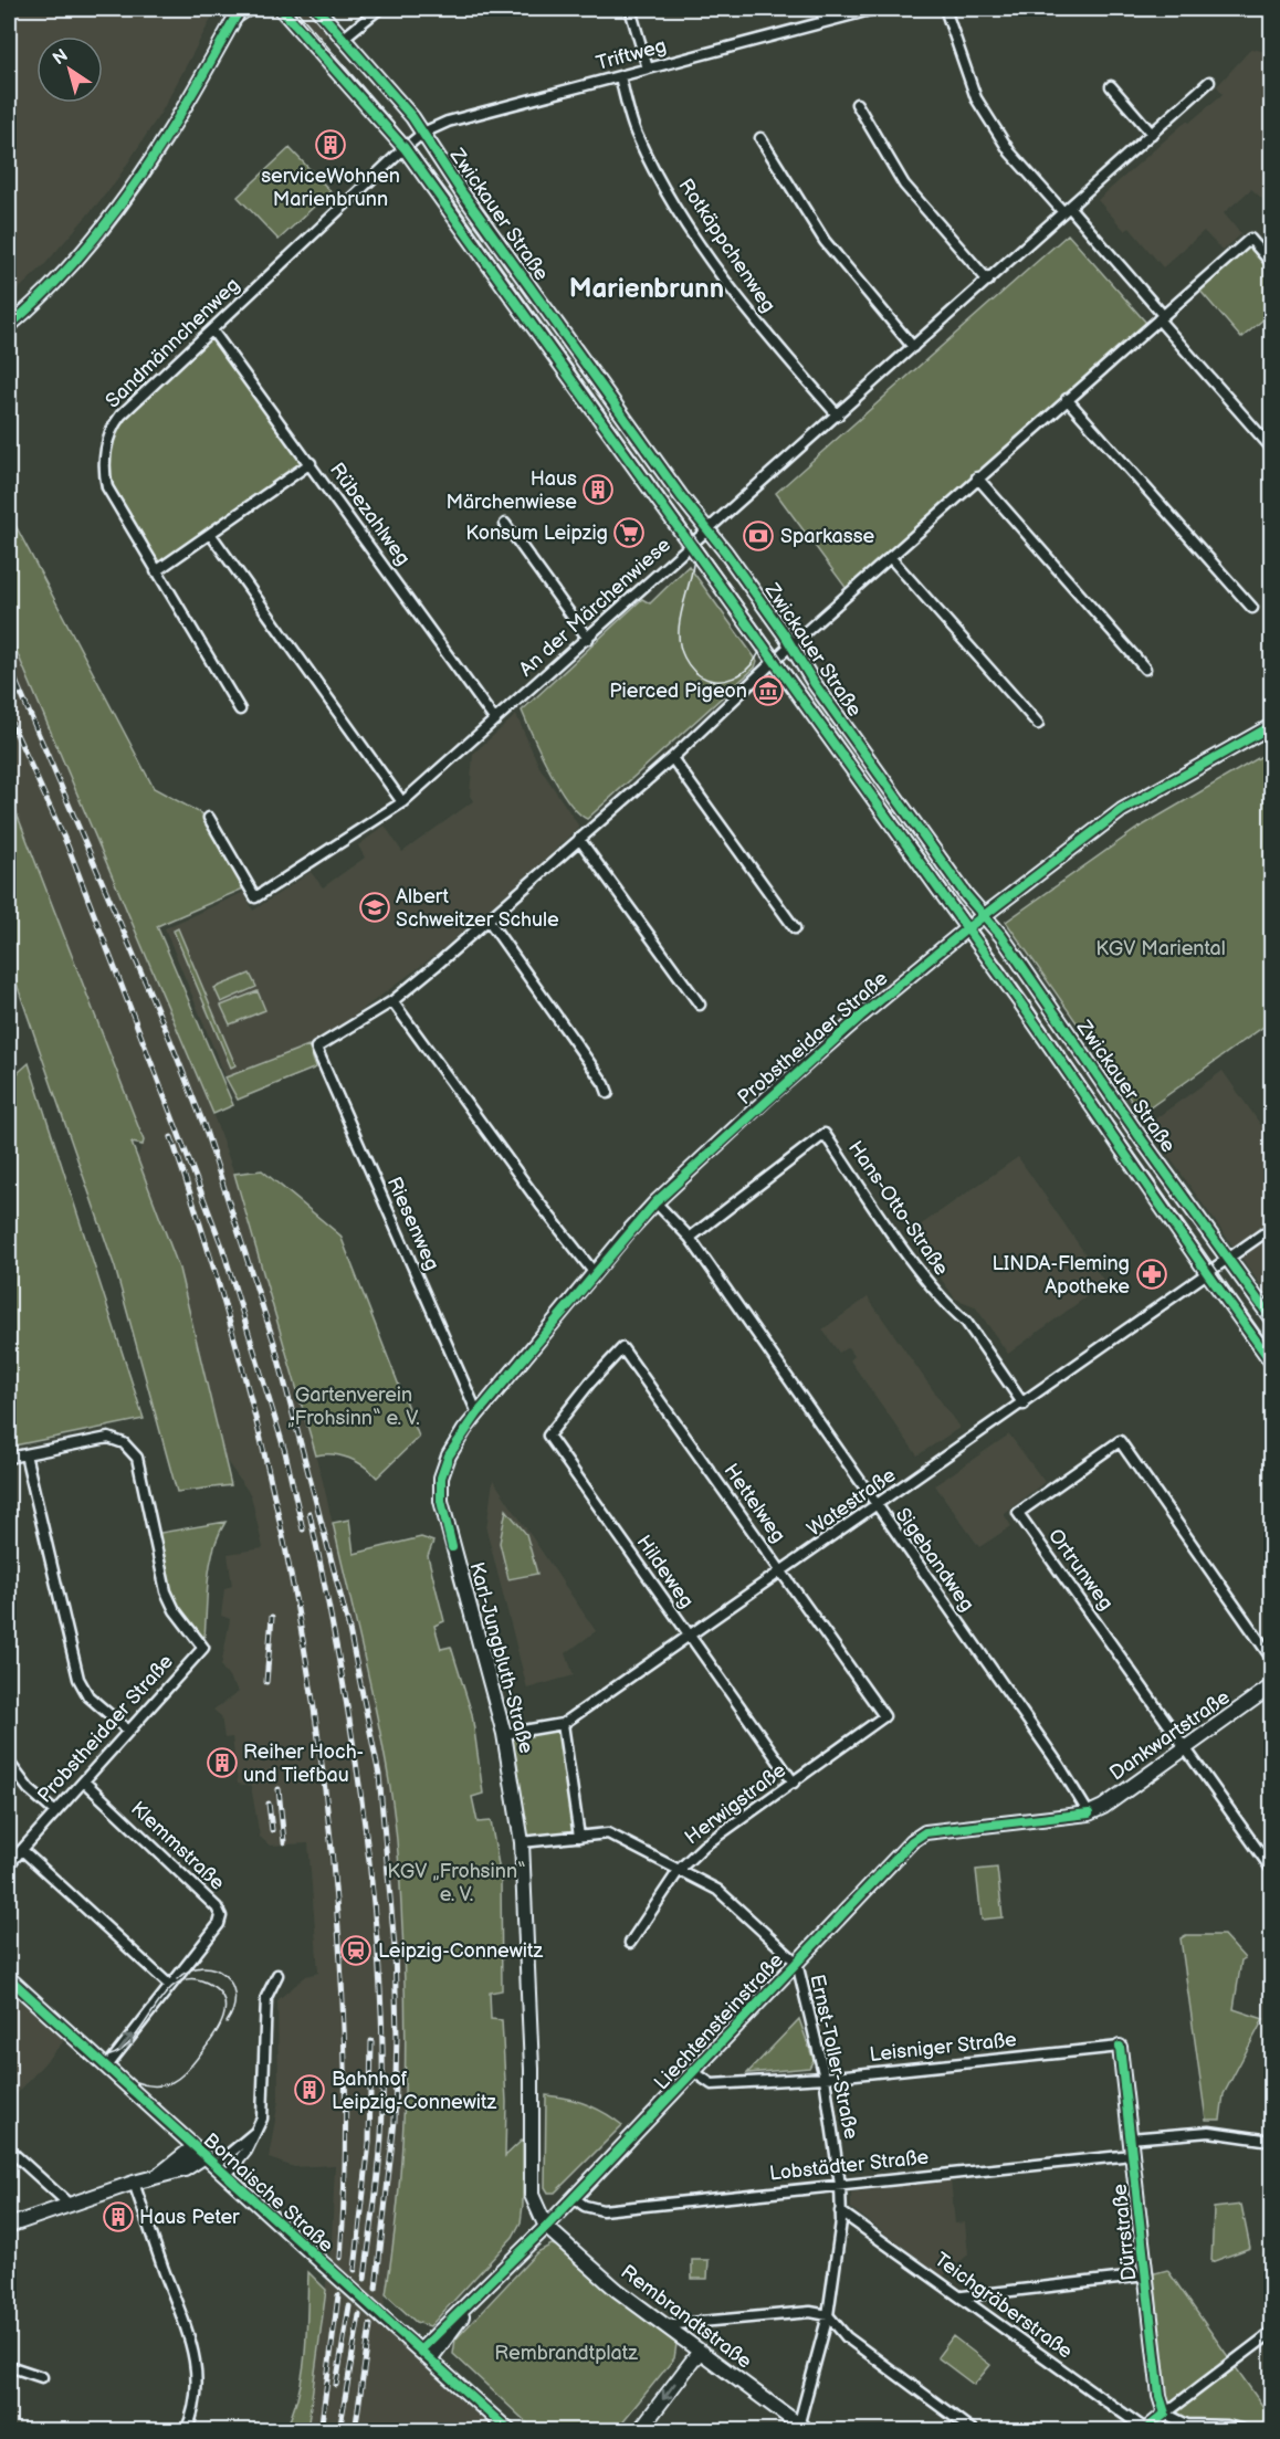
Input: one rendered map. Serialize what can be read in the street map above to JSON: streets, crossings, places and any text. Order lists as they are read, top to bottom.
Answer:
{
  "streets": {
    "main road": [
      "Zwickauer Straße",
      "Probstheidaer Straße",
      "Karl-Jungbluth-Straße",
      "Dankwartstraße",
      "Liechtensteinstraße",
      "Bornaische Straße",
      "Dürrstraße",
      "Rembrandtstraße"
    ],
    "street": [
      "Triftweg",
      "Rotkäppchenweg",
      "Sandmännchenweg",
      "Rübezahlweg",
      "An der Märchenwiese",
      "Hans-Otto-Straße",
      "Riesenweg",
      "Watestraße",
      "Hettelweg",
      "Sigebandweg",
      "Ortrunweg",
      "Hildeweg",
      "Herwigstraße",
      "Klemmstraße",
      "Leisniger Straße",
      "Ernst-Toller-Straße",
      "Lobstädter Straße",
      "Teichgräberstraße"
    ]
  },
  "crossings": [
    ["Triftweg", "Zwickauer Straße"],
    ["Triftweg", "Rotkäppchenweg"],
    ["Triftweg", "Sandmännchenweg"],
    ["Zwickauer Straße", "Sandmännchenweg"],
    ["Zwickauer Straße", "An der Märchenwiese"],
    ["Zwickauer Straße", "Probstheidaer Straße"],
    ["Zwickauer Straße", "Watestraße"],
    ["Rotkäppchenweg", "An der Märchenwiese"],
    ["Sandmännchenweg", "Rübezahlweg"],
    ["Rübezahlweg", "An der Märchenwiese"],
    ["Probstheidaer Straße", "Riesenweg"],
    ["Probstheidaer Straße", "Sigebandweg"],
    ["Probstheidaer Straße", "Karl-Jungbluth-Straße"],
    ["Probstheidaer Straße", "Klemmstraße"],
    ["Hans-Otto-Straße", "Watestraße"],
    ["Hans-Otto-Straße", "Sigebandweg"],
    ["Watestraße", "Hettelweg"],
    ["Watestraße", "Sigebandweg"],
    ["Watestraße", "Hildeweg"],
    ["Watestraße", "Karl-Jungbluth-Straße"],
    ["Hettelweg", "Hildeweg"],
    ["Hettelweg", "Herwigstraße"],
    ["Sigebandweg", "Dankwartstraße"],
    ["Sigebandweg", "Liechtensteinstraße"],
    ["Ortrunweg", "Dankwartstraße"],
    ["Hildeweg", "Herwigstraße"],
    ["Karl-Jungbluth-Straße", "Liechtensteinstraße"],
    ["Karl-Jungbluth-Straße", "Rembrandtstraße"],
    ["Dankwartstraße", "Liechtensteinstraße"],
    ["Klemmstraße", "Bornaische Straße"],
    ["Liechtensteinstraße", "Leisniger Straße"],
    ["Liechtensteinstraße", "Ernst-Toller-Straße"],
    ["Liechtensteinstraße", "Lobstädter Straße"],
    ["Liechtensteinstraße", "Bornaische Straße"],
    ["Liechtensteinstraße", "Rembrandtstraße"],
    ["Leisniger Straße", "Ernst-Toller-Straße"],
    ["Leisniger Straße", "Dürrstraße"],
    ["Ernst-Toller-Straße", "Lobstädter Straße"],
    ["Ernst-Toller-Straße", "Teichgräberstraße"],
    ["Ernst-Toller-Straße", "Rembrandtstraße"],
    ["Lobstädter Straße", "Dürrstraße"]
  ],
  "districts": ["Marienbrunn"],
  "parks": [
    "KGV Mariental",
    "Gartenverein „Frohsinn“ e. V.",
    "KGV „Frohsinn“ e. V.",
    "Rembrandtplatz"
  ],
  "places": {
    "building": [
      "serviceWohnen Marienbrunn",
      "Haus Märchenwiese",
      "Reiher Hoch- und Tiefbau",
      "Bahnhof Leipzig-Connewitz",
      "Haus Peter"
    ],
    "supermarket": ["Konsum Leipzig"],
    "bank": ["Sparkasse"],
    "museum": ["Pierced Pigeon"],
    "school or university": ["Albert Schweitzer Schule"],
    "pharmacy": ["LINDA-Fleming Apotheke"],
    "station": ["Leipzig-Connewitz"]
  },
  "north": "top left"
}
